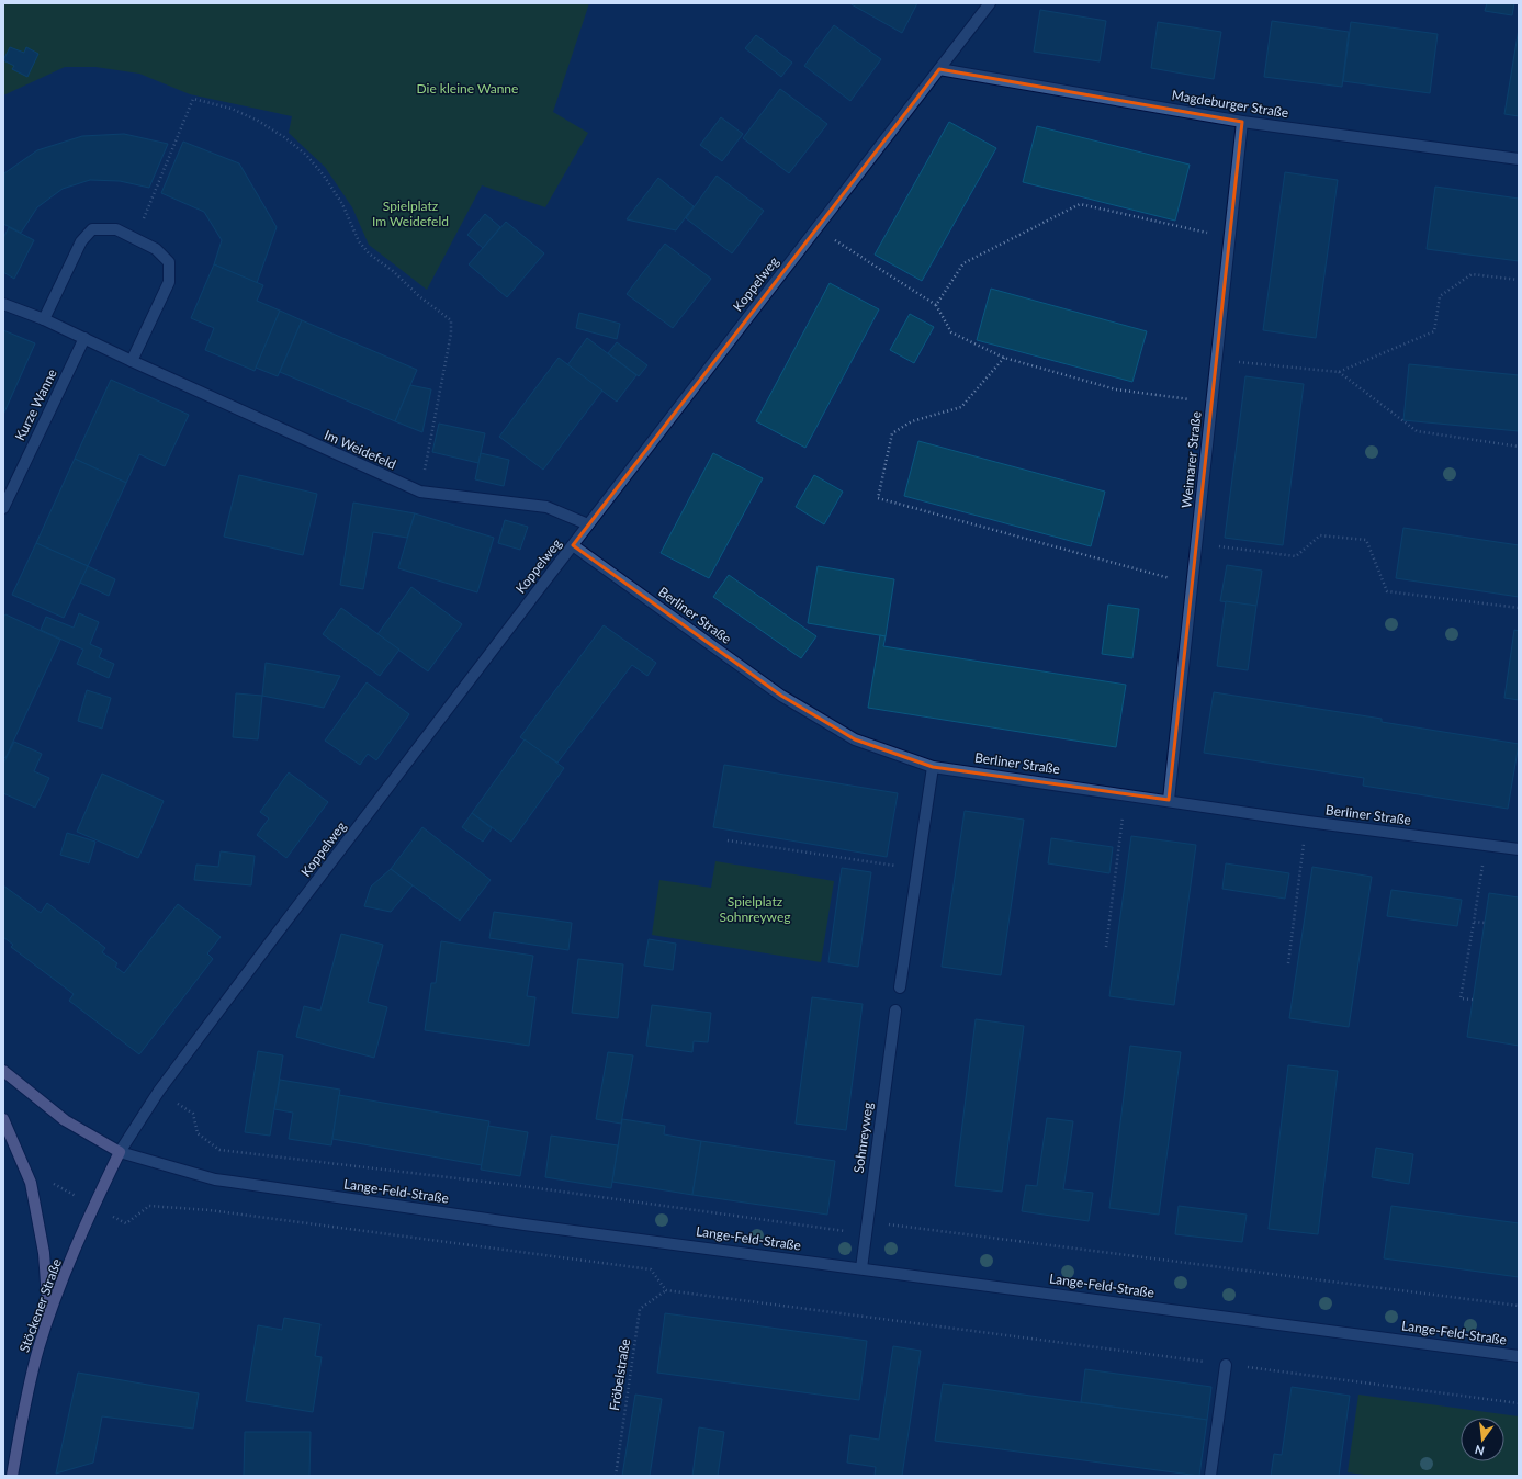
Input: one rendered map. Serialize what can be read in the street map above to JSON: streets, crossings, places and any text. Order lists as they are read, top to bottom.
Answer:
{
  "streets": {
    "main road": ["Lange-Feld-Straße", "Stöckener Straße"],
    "street": [
      "Magdeburger Straße",
      "Koppelweg",
      "Kurze Wanne",
      "Im Weidefeld",
      "Weimarer Straße",
      "Berliner Straße",
      "Sohnreyweg"
    ],
    "path": ["Fröbelstraße"]
  },
  "crossings": [
    ["Magdeburger Straße", "Koppelweg"],
    ["Magdeburger Straße", "Weimarer Straße"],
    ["Koppelweg", "Im Weidefeld"],
    ["Koppelweg", "Berliner Straße"],
    ["Koppelweg", "Lange-Feld-Straße"],
    ["Koppelweg", "Stöckener Straße"],
    ["Kurze Wanne", "Im Weidefeld"],
    ["Weimarer Straße", "Berliner Straße"],
    ["Sohnreyweg", "Lange-Feld-Straße"],
    ["Lange-Feld-Straße", "Stöckener Straße"]
  ],
  "parks": ["Die kleine Wanne", "Spielplatz Im Weidefeld", "Spielplatz Sohnreyweg"],
  "north": "bottom"
}
